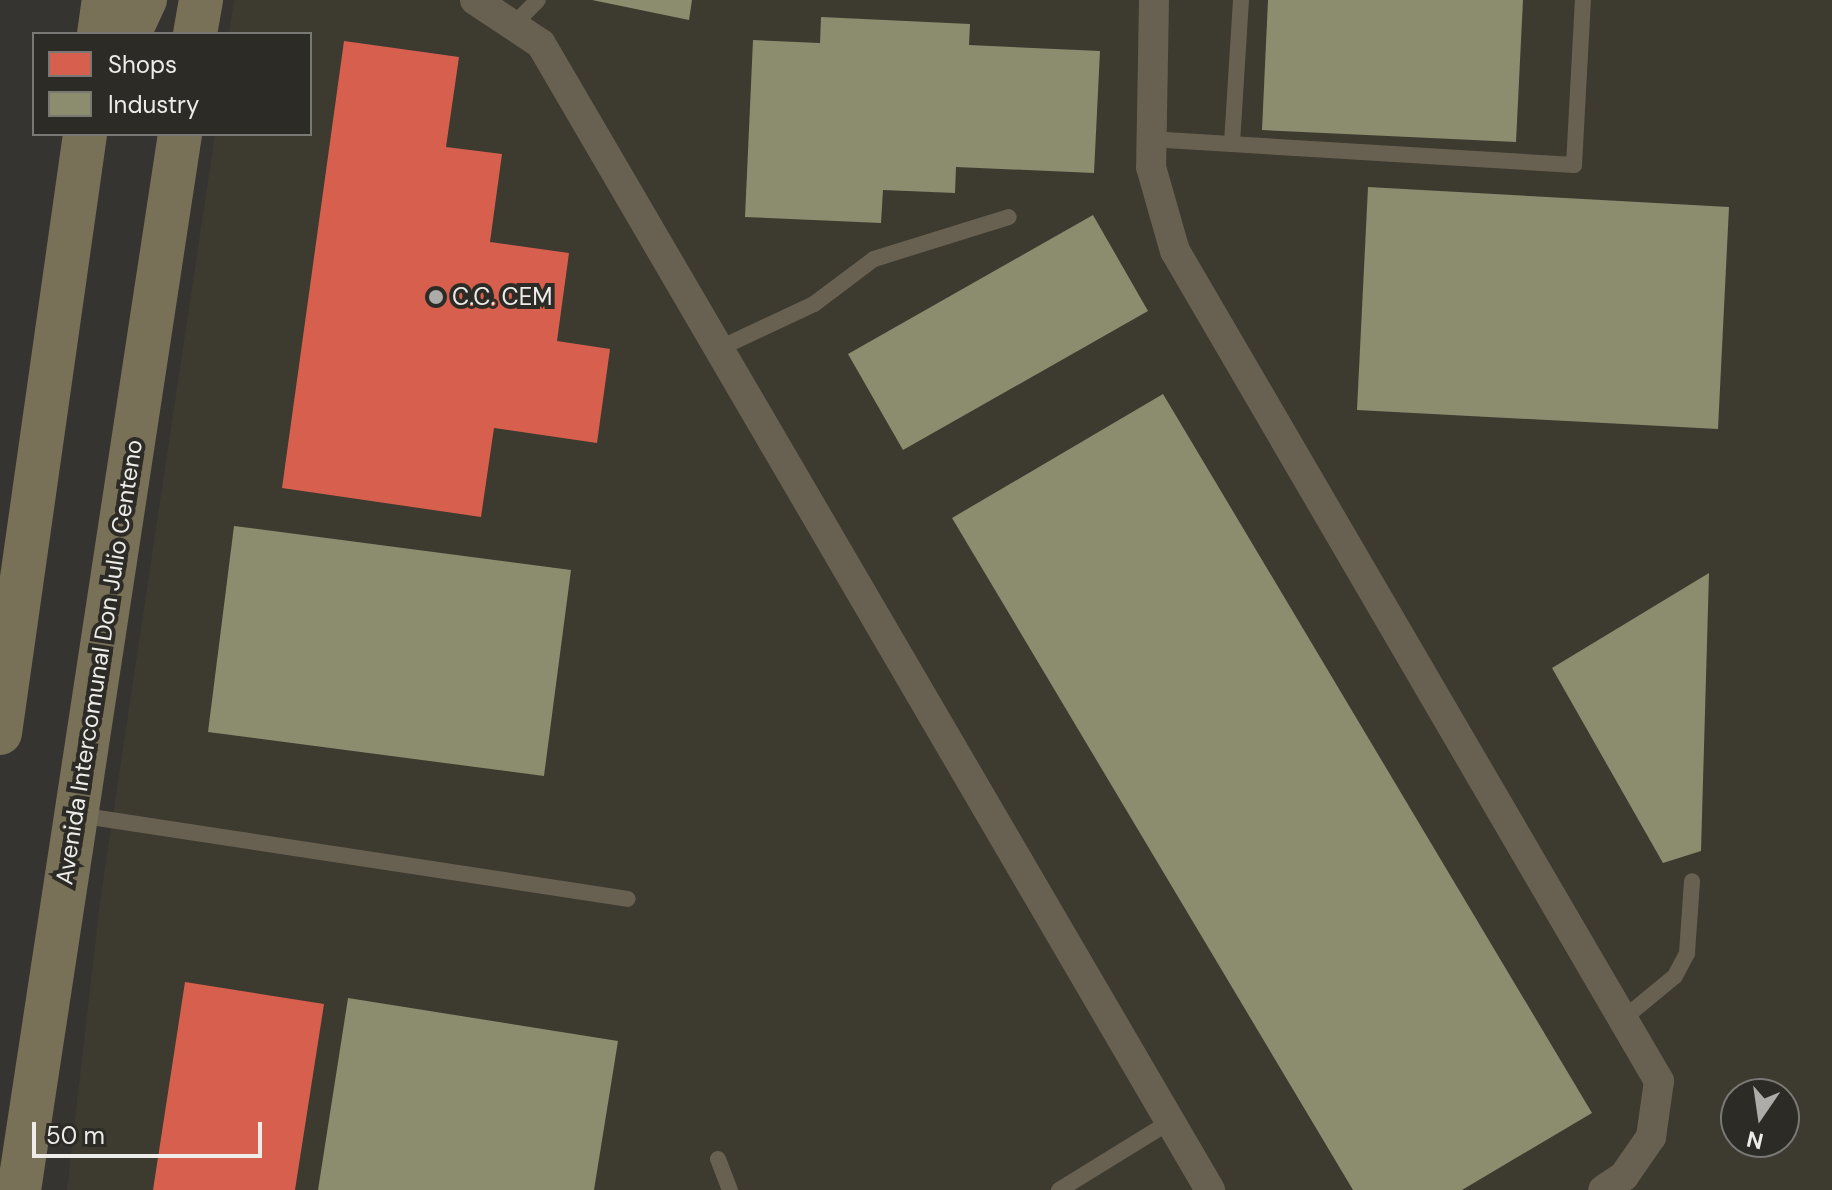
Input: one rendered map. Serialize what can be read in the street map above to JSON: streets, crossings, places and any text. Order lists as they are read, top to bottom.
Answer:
{
  "streets": {
    "main road": ["Avenida Intercomunal Don Julio Centeno"]
  },
  "places": ["C.C. CEM"],
  "legend": ["Shops", "Industry"],
  "scale_bar": "50 m",
  "north": "bottom"
}
